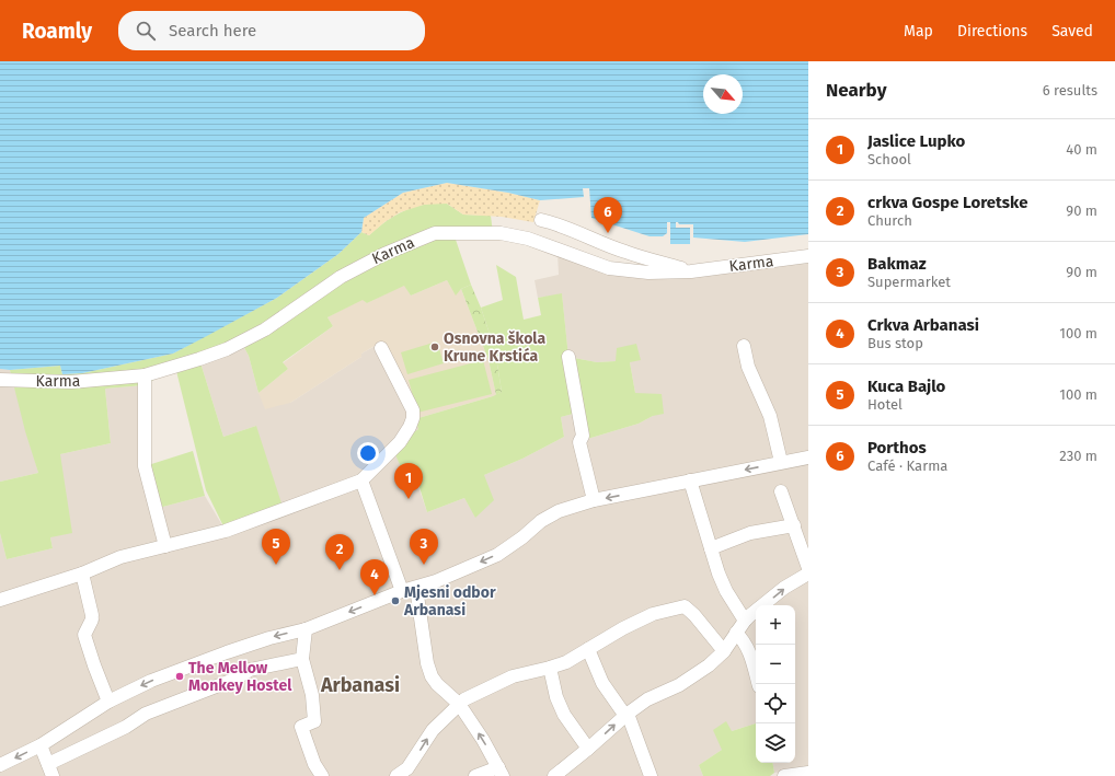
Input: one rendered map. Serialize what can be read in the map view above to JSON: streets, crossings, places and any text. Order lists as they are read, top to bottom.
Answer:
{
  "streets": {
    "street": ["Karma"]
  },
  "districts": ["Arbanasi"],
  "places": ["Osnovna škola Krune Krstića", "Mjesni odbor Arbanasi", "The Mellow Monkey Hostel"],
  "north": "bottom right",
  "page": {
    "header": "Roamly",
    "search": "Search here",
    "nav": ["Map", "Directions", "Saved"],
    "heading": ["Nearby", "6 results"],
    "list": [
      {
        "mark": "1",
        "name": "Jaslice Lupko",
        "note": "School",
        "value": "40 m"
      },
      {
        "mark": "2",
        "name": "crkva Gospe Loretske",
        "note": "Church",
        "value": "90 m"
      },
      {
        "mark": "3",
        "name": "Bakmaz",
        "note": "Supermarket",
        "value": "90 m"
      },
      {
        "mark": "4",
        "name": "Crkva Arbanasi",
        "note": "Bus stop",
        "value": "100 m"
      },
      {
        "mark": "5",
        "name": "Kuca Bajlo",
        "note": "Hotel",
        "value": "100 m"
      },
      {
        "mark": "6",
        "name": "Porthos",
        "note": "Café · Karma",
        "value": "230 m"
      }
    ],
    "pins": [
      "6",
      "1",
      "3",
      "5",
      "2",
      "4"
    ],
    "map_buttons": ["+", "−"]
  }
}
